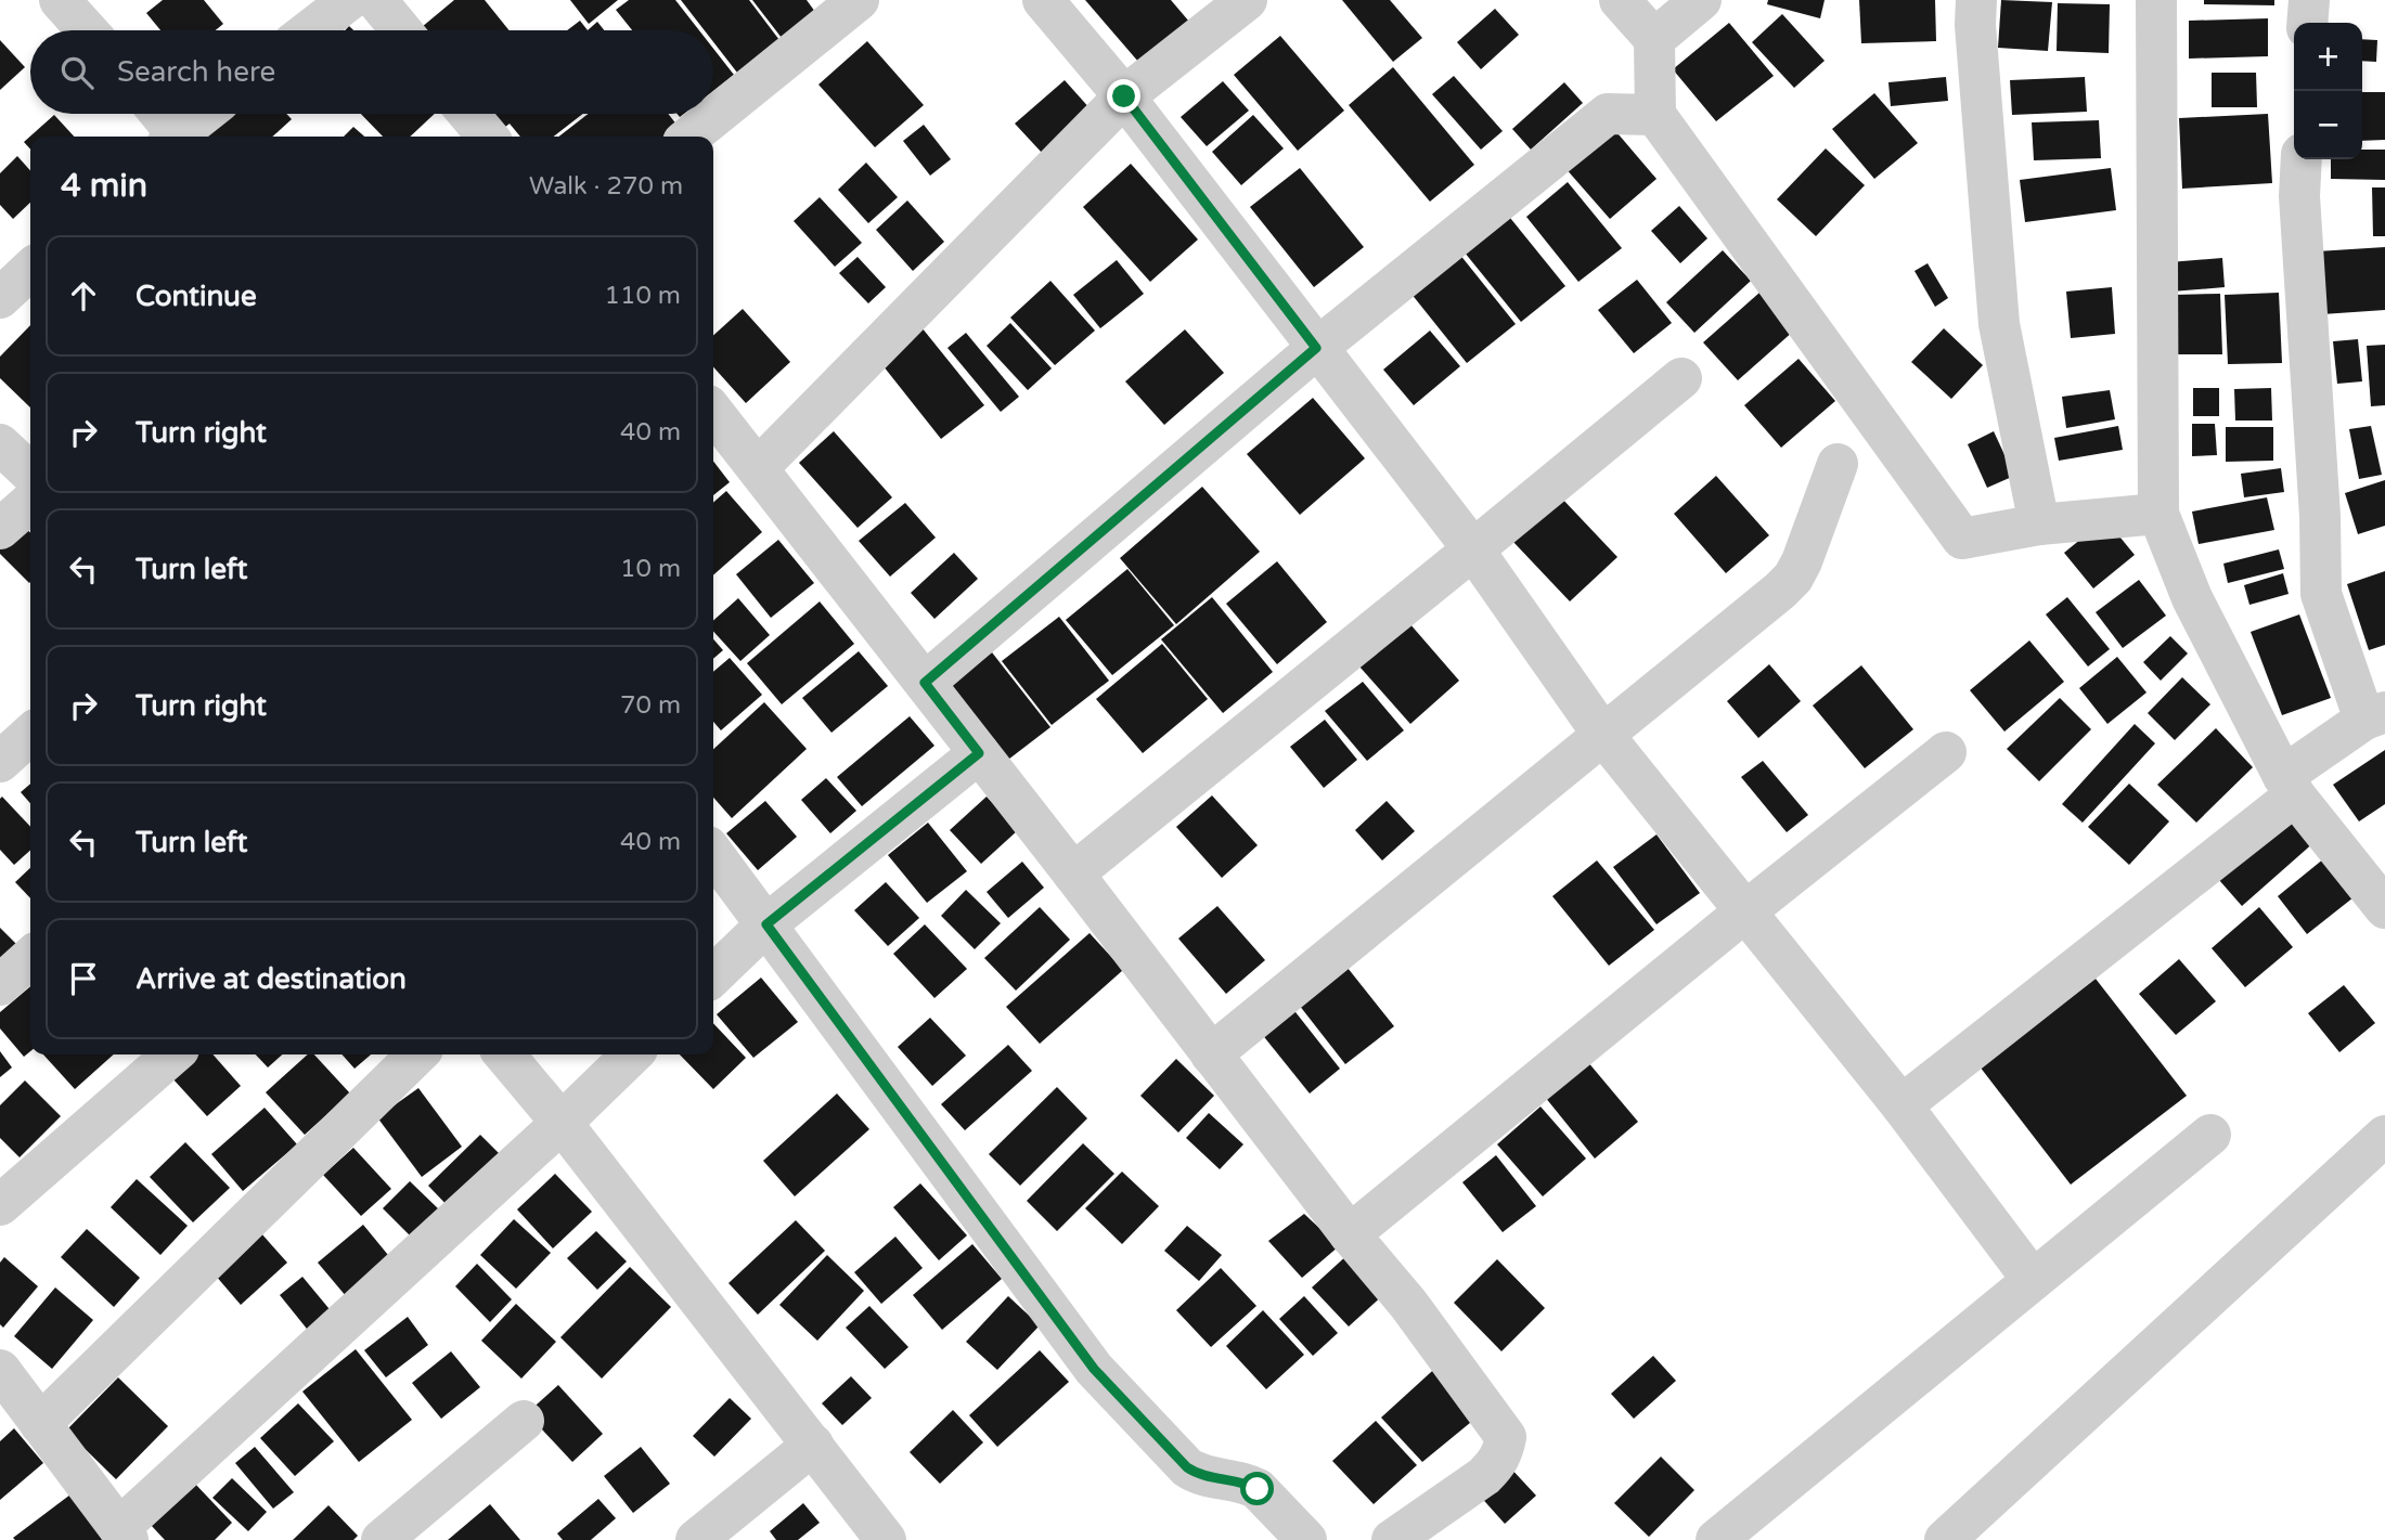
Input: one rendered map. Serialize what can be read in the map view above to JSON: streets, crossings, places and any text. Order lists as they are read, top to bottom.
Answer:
{
  "page": {
    "map_buttons": ["+", "−"],
    "search": "Search here",
    "heading": ["4 min", "Walk · 270 m"],
    "list": [
      ["Continue", "110 m"],
      ["Turn right", "40 m"],
      ["Turn left", "10 m"],
      ["Turn right", "70 m"],
      ["Turn left", "40 m"],
      "Arrive at destination"
    ]
  }
}
